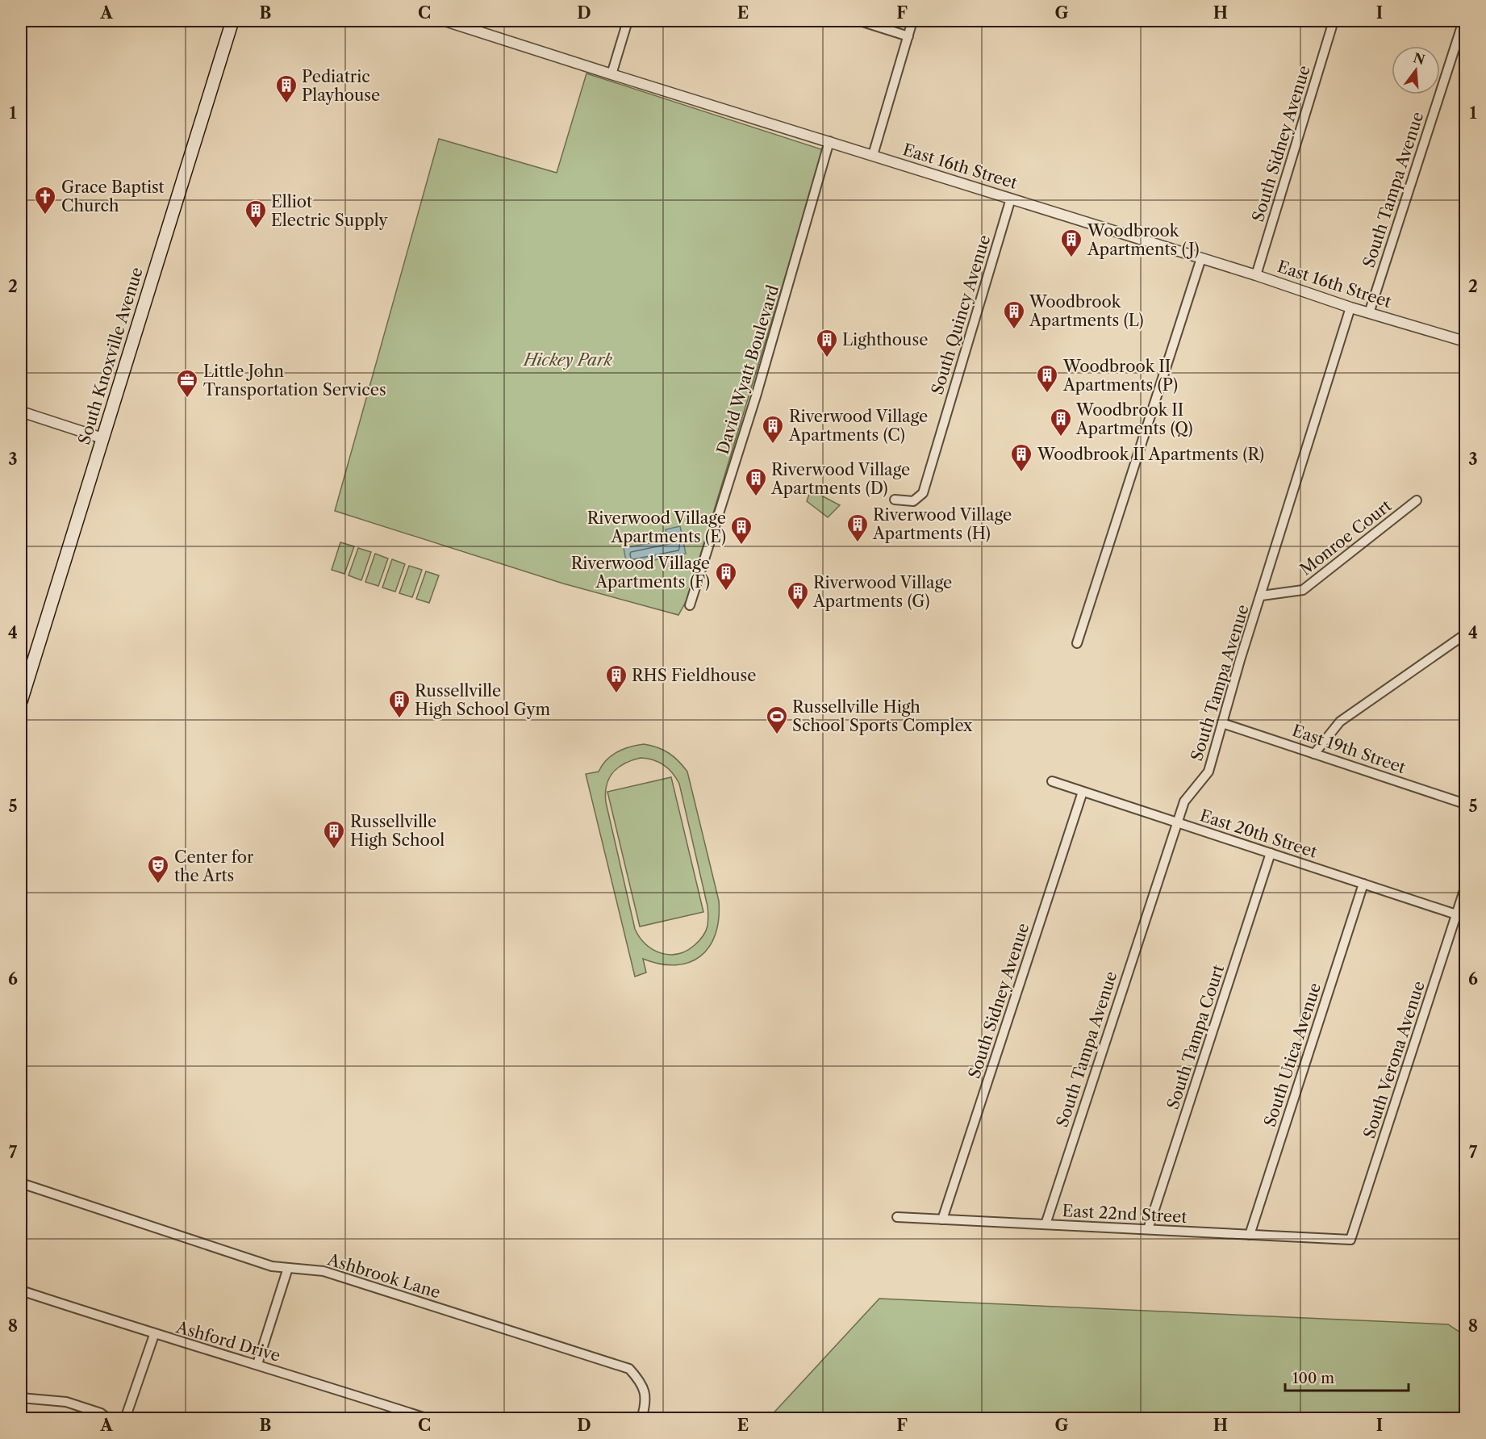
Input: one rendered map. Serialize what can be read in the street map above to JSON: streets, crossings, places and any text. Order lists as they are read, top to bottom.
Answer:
{
  "streets": {
    "main road": ["South Knoxville Avenue"],
    "street": [
      "South Sidney Avenue",
      "East 16th Street",
      "South Tampa Avenue",
      "South Quincy Avenue",
      "David Wyatt Boulevard",
      "Monroe Court",
      "East 19th Street",
      "East 20th Street",
      "South Tampa Court",
      "South Utica Avenue",
      "South Verona Avenue",
      "East 22nd Street",
      "Ashbrook Lane",
      "Ashford Drive"
    ]
  },
  "crossings": [
    ["South Sidney Avenue", "East 16th Street"],
    ["South Sidney Avenue", "East 20th Street"],
    ["South Sidney Avenue", "East 22nd Street"],
    ["East 16th Street", "South Tampa Avenue"],
    ["East 16th Street", "South Quincy Avenue"],
    ["East 16th Street", "David Wyatt Boulevard"],
    ["South Tampa Avenue", "Monroe Court"],
    ["South Tampa Avenue", "East 19th Street"],
    ["South Tampa Avenue", "East 20th Street"],
    ["South Tampa Avenue", "East 22nd Street"],
    ["East 20th Street", "South Tampa Court"],
    ["East 20th Street", "South Utica Avenue"],
    ["East 20th Street", "South Verona Avenue"],
    ["South Tampa Court", "East 22nd Street"],
    ["South Utica Avenue", "East 22nd Street"],
    ["South Verona Avenue", "East 22nd Street"]
  ],
  "parks": ["Hickey Park"],
  "places": {
    "building": [
      "Pediatric Playhouse",
      "Elliot Electric Supply",
      "Woodbrook Apartments (J)",
      "Woodbrook Apartments (L)",
      "Lighthouse",
      "Woodbrook II Apartments (P)",
      "Woodbrook II Apartments (Q)",
      "Riverwood Village Apartments (C)",
      "Woodbrook II Apartments (R)",
      "Riverwood Village Apartments (D)",
      "Riverwood Village Apartments (H)",
      "Riverwood Village Apartments (E)",
      "Riverwood Village Apartments (F)",
      "Riverwood Village Apartments (G)",
      "RHS Fieldhouse",
      "Russellville High School Gym",
      "Russellville High School"
    ],
    "church": ["Grace Baptist Church"],
    "office": ["Little John Transportation Services"],
    "sports": ["Russellville High School Sports Complex"],
    "theatre": ["Center for the Arts"]
  },
  "scale_bar": "100 m",
  "north": "top",
  "grid": {
    "columns": [
      "A",
      "B",
      "C",
      "D",
      "E",
      "F",
      "G",
      "H",
      "I"
    ],
    "rows": [
      "1",
      "2",
      "3",
      "4",
      "5",
      "6",
      "7",
      "8"
    ]
  }
}
